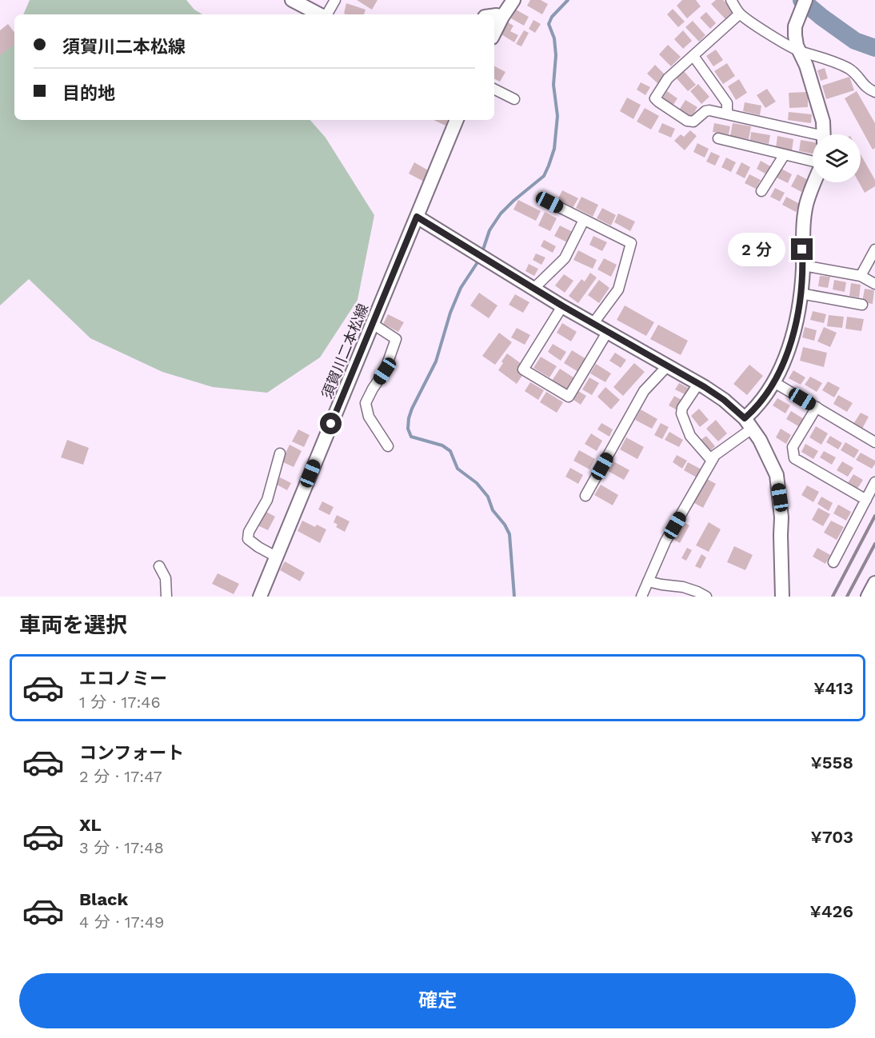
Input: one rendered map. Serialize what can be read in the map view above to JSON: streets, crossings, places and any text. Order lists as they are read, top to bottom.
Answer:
{
  "streets": {
    "street": ["須賀川二本松線"]
  },
  "page": {
    "banner": ["須賀川二本松線", "目的地"],
    "bubble": "2 分",
    "heading": "車両を選択",
    "list": [
      {
        "name": "エコノミー",
        "note": "1 分 · 17:46",
        "value": "¥413"
      },
      {
        "name": "コンフォート",
        "note": "2 分 · 17:47",
        "value": "¥558"
      },
      {
        "name": "XL",
        "note": "3 分 · 17:48",
        "value": "¥703"
      },
      {
        "name": "Black",
        "note": "4 分 · 17:49",
        "value": "¥426"
      }
    ],
    "buttons": "確定"
  }
}
